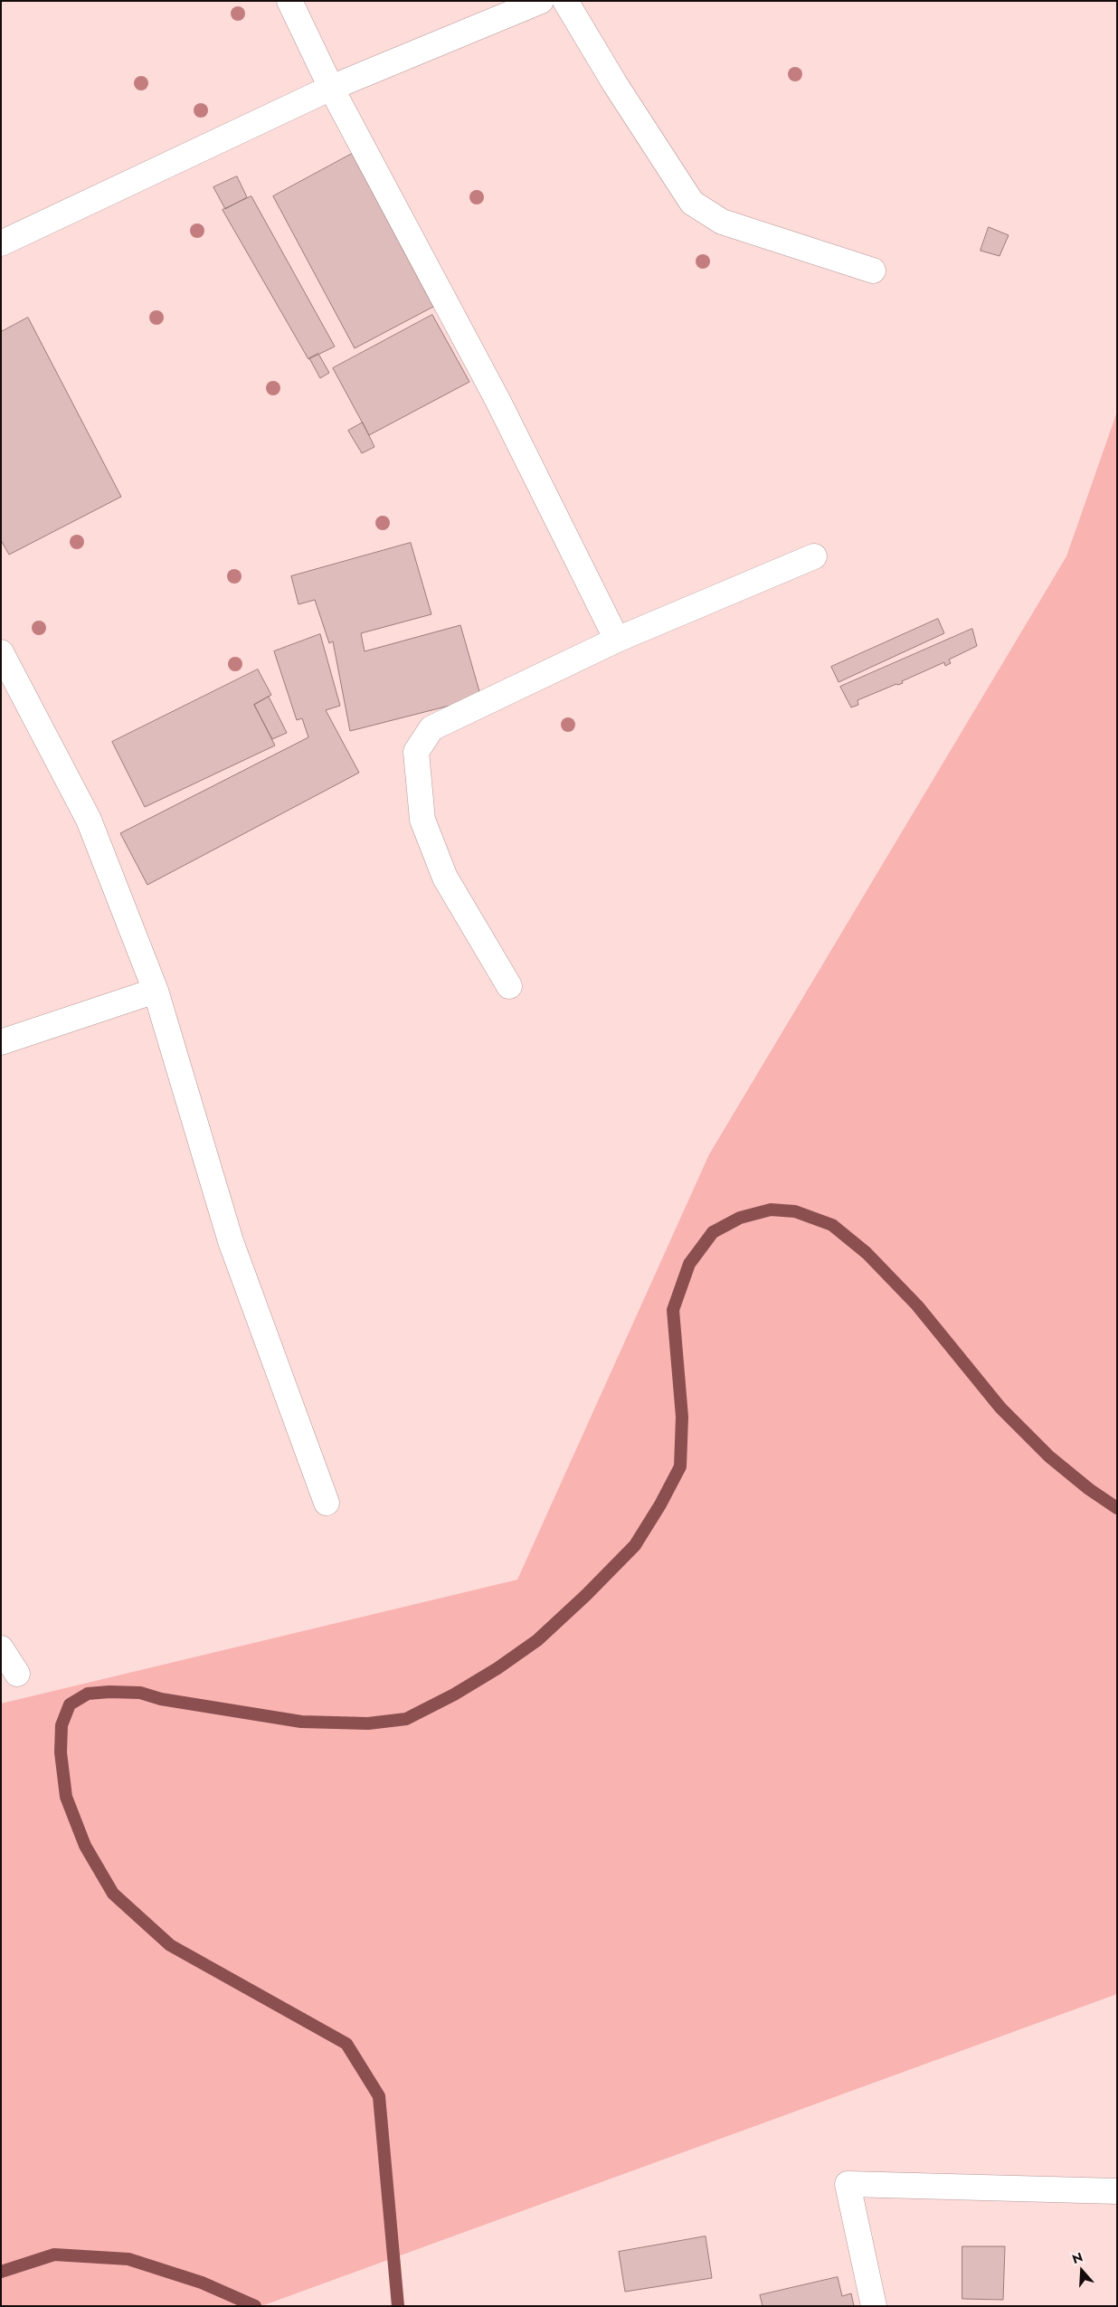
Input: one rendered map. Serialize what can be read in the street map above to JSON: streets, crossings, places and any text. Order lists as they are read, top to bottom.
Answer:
{
  "north": "top"
}
